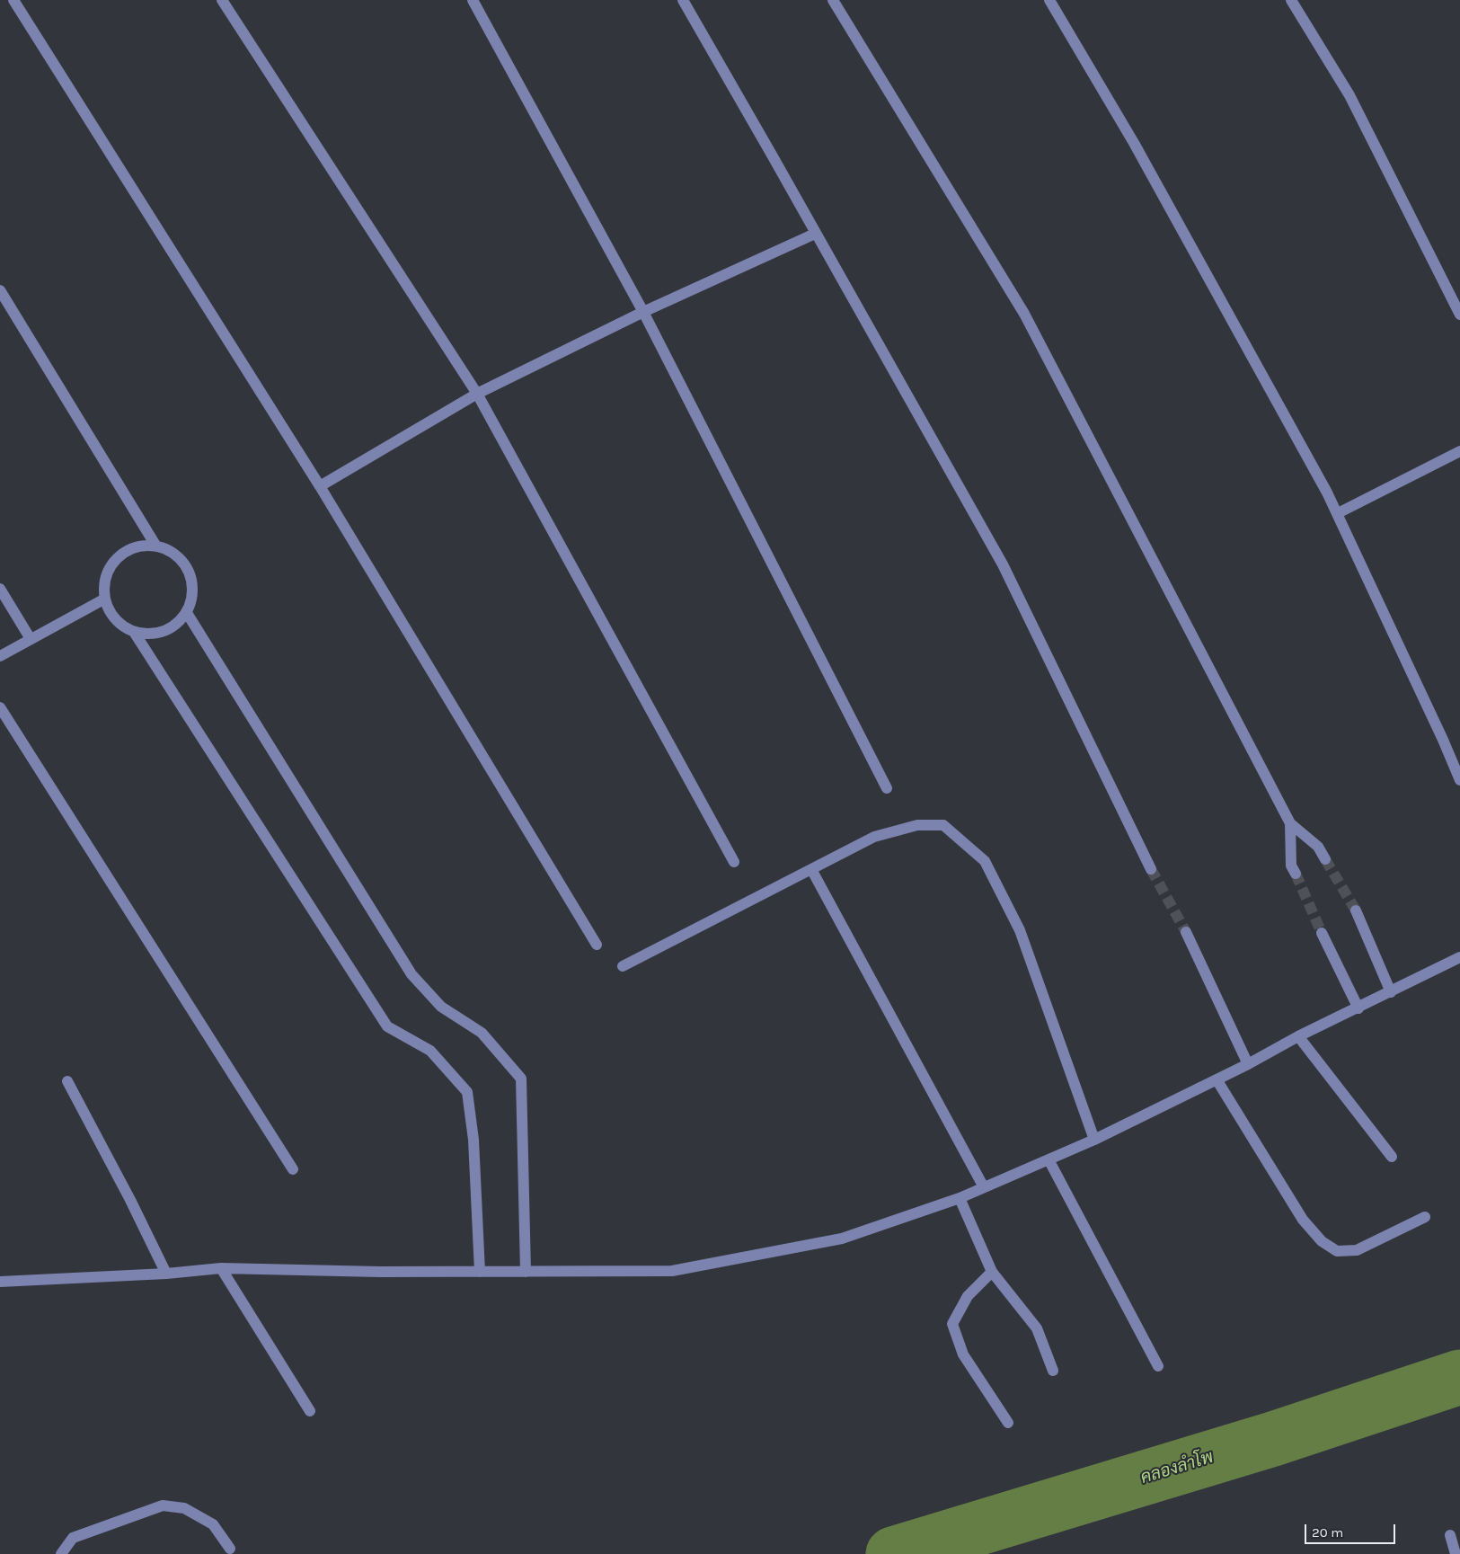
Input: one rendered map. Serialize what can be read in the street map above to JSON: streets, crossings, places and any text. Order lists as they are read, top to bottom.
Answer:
{
  "water": ["คลองลำโพ"],
  "scale_bar": "20 m"
}
